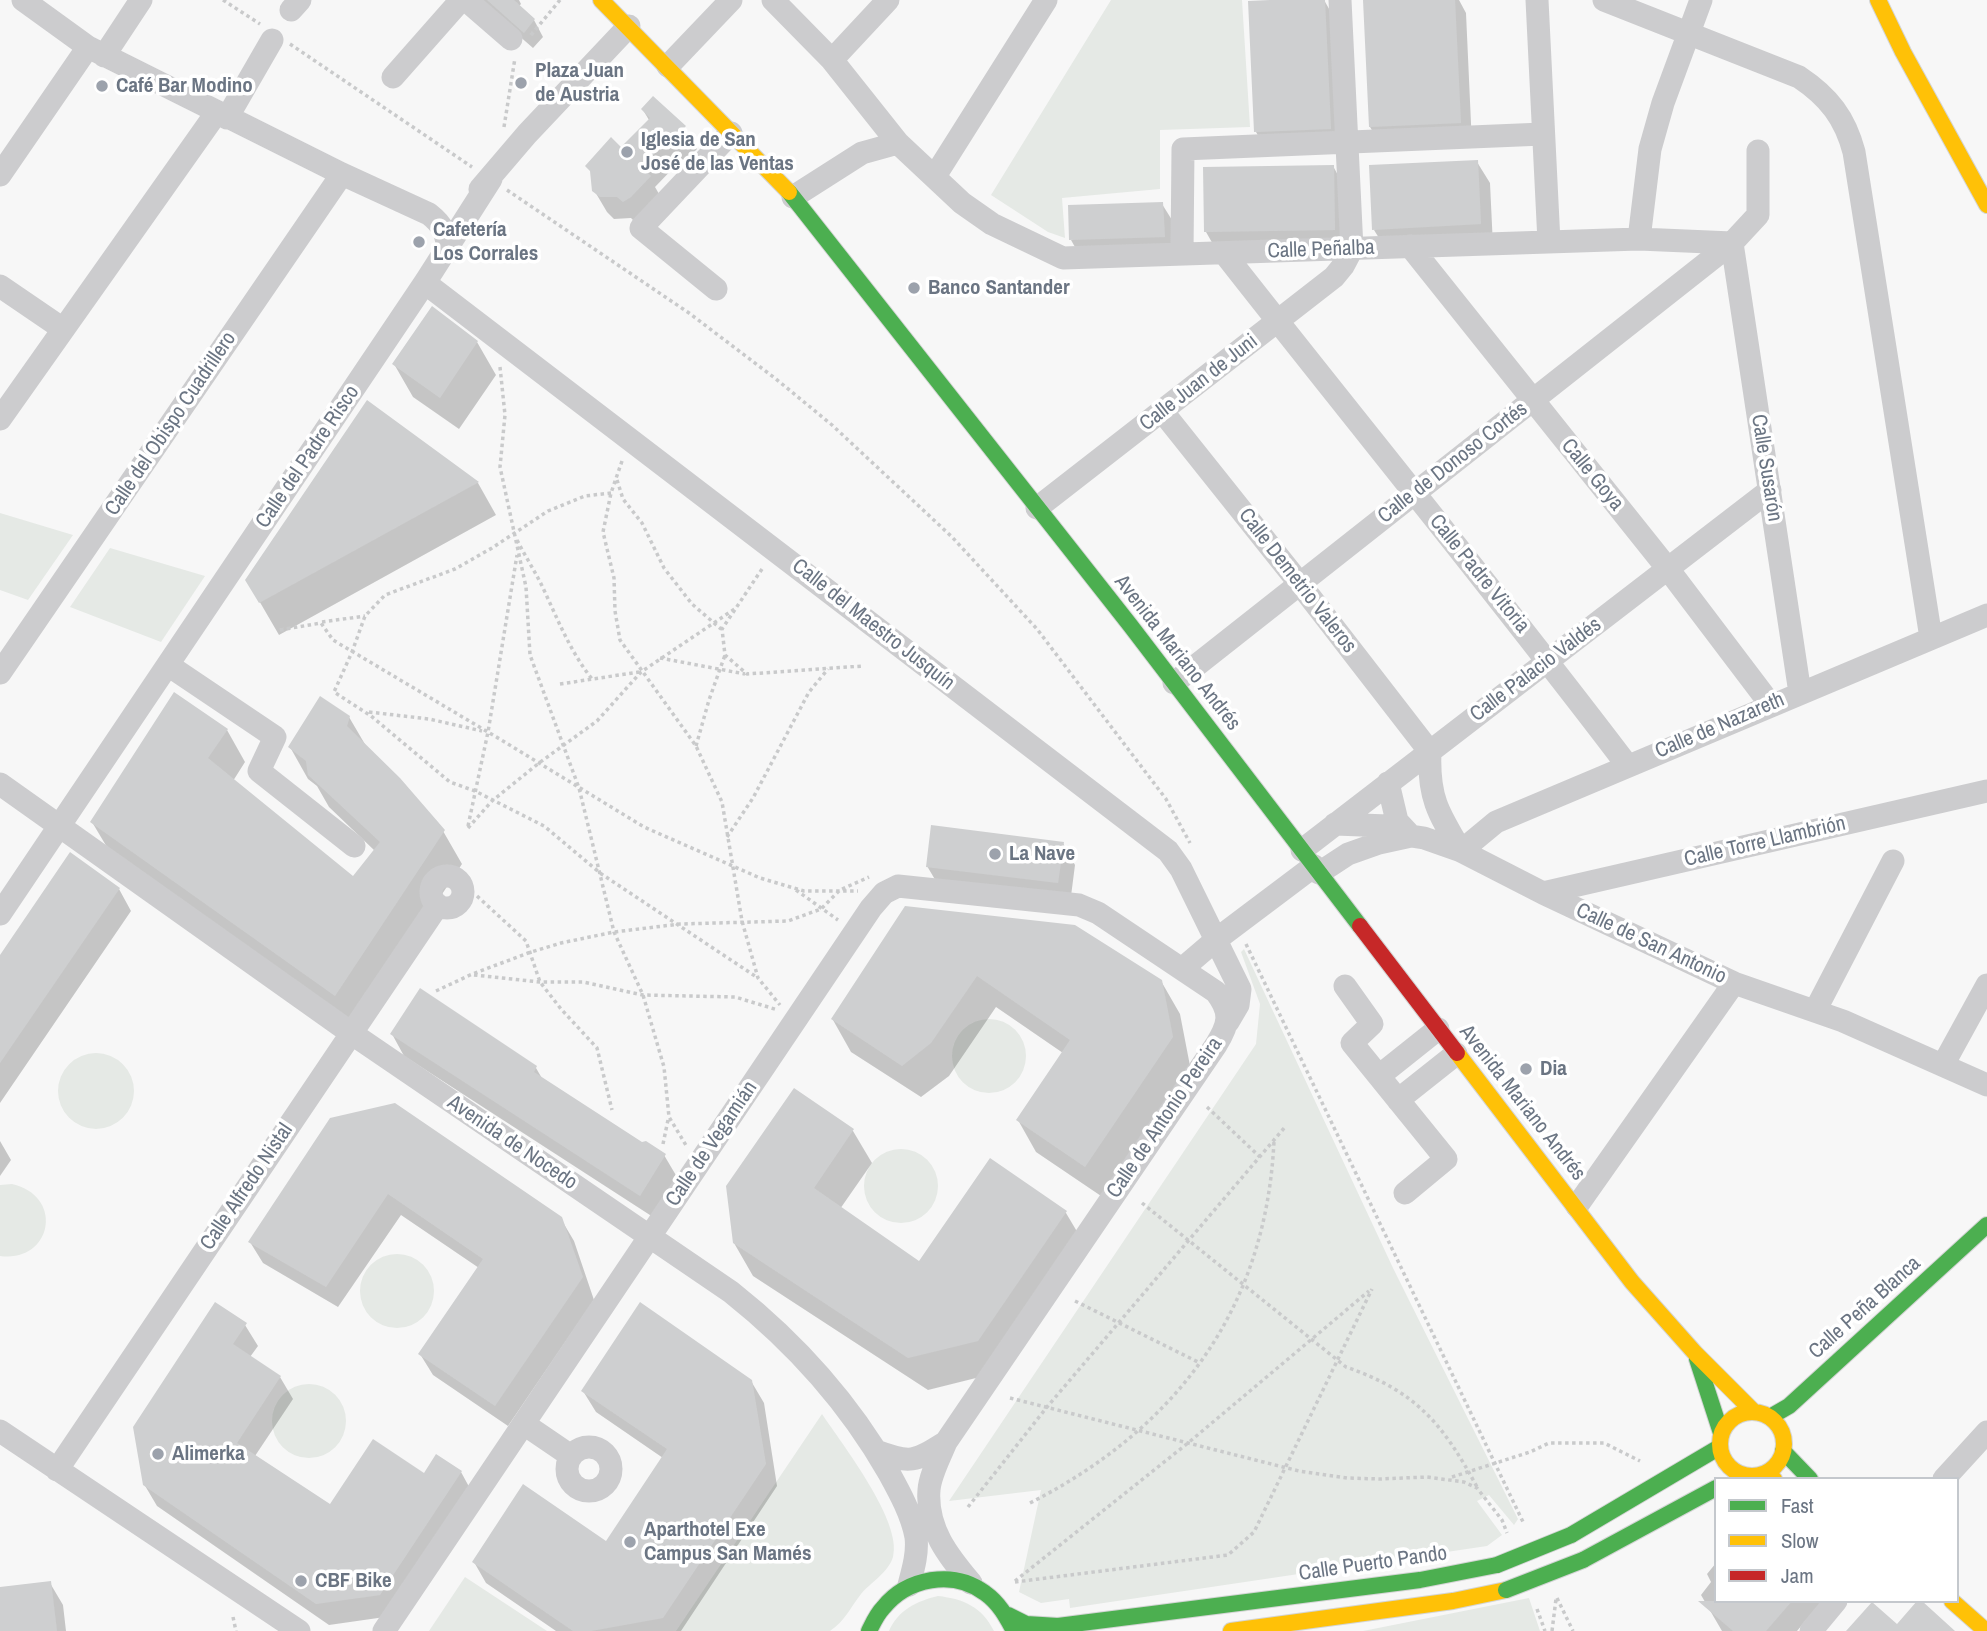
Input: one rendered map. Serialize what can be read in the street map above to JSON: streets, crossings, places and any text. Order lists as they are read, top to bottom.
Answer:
{
  "streets": {
    "main road": ["Avenida Mariano Andrés", "Calle Peña Blanca", "Calle Puerto Pando"],
    "street": [
      "Calle Peñalba",
      "Calle Juan de Juni",
      "Calle del Obispo Cuadrillero",
      "Calle del Padre Risco",
      "Calle de Donoso Cortés",
      "Calle Susarón",
      "Calle Goya",
      "Calle Padre Vitoria",
      "Calle Demetrio Valeros",
      "Calle del Maestro Jusquín",
      "Calle Palacio Valdés",
      "Calle de Nazareth",
      "Calle Torre Llambrión",
      "Calle de San Antonio",
      "Calle de Antonio Pereira",
      "Avenida de Nocedo",
      "Calle de Vegamián",
      "Calle Alfredo Nistal"
    ]
  },
  "crossings": [
    ["Calle Peñalba", "Calle Juan de Juni"],
    ["Calle Peñalba", "Calle de Donoso Cortés"],
    ["Calle Peñalba", "Calle Susarón"],
    ["Calle Peñalba", "Calle Goya"],
    ["Calle Peñalba", "Calle Padre Vitoria"],
    ["Calle Juan de Juni", "Calle Padre Vitoria"],
    ["Calle Juan de Juni", "Calle Demetrio Valeros"],
    ["Calle Juan de Juni", "Avenida Mariano Andrés"],
    ["Calle del Padre Risco", "Calle del Maestro Jusquín"],
    ["Calle del Padre Risco", "Avenida de Nocedo"],
    ["Calle de Donoso Cortés", "Calle Susarón"],
    ["Calle de Donoso Cortés", "Calle Goya"],
    ["Calle de Donoso Cortés", "Calle Padre Vitoria"],
    ["Calle de Donoso Cortés", "Calle Demetrio Valeros"],
    ["Calle de Donoso Cortés", "Avenida Mariano Andrés"],
    ["Calle Susarón", "Calle Palacio Valdés"],
    ["Calle Susarón", "Calle de Nazareth"],
    ["Calle Goya", "Calle Palacio Valdés"],
    ["Calle Goya", "Calle de Nazareth"],
    ["Calle Padre Vitoria", "Calle Palacio Valdés"],
    ["Calle Padre Vitoria", "Calle de Nazareth"],
    ["Calle Demetrio Valeros", "Calle Palacio Valdés"],
    ["Calle del Maestro Jusquín", "Calle de Antonio Pereira"],
    ["Avenida Mariano Andrés", "Calle Palacio Valdés"],
    ["Avenida Mariano Andrés", "Calle Peña Blanca"],
    ["Avenida Mariano Andrés", "Calle Puerto Pando"],
    ["Calle Palacio Valdés", "Calle de San Antonio"],
    ["Calle de Nazareth", "Calle de San Antonio"],
    ["Calle Torre Llambrión", "Calle de San Antonio"],
    ["Calle de Antonio Pereira", "Avenida de Nocedo"],
    ["Calle de Antonio Pereira", "Calle de Vegamián"],
    ["Avenida de Nocedo", "Calle de Vegamián"],
    ["Avenida de Nocedo", "Calle Alfredo Nistal"],
    ["Calle Peña Blanca", "Calle Puerto Pando"]
  ],
  "places": [
    "Plaza Juan de Austria",
    "Café Bar Modino",
    "Iglesia de San José de las Ventas",
    "Cafetería Los Corrales",
    "Banco Santander",
    "La Nave",
    "Dia",
    "Alimerka",
    "Aparthotel Exe Campus San Mamés",
    "CBF Bike"
  ],
  "legend": ["Fast", "Slow", "Jam"]
}
